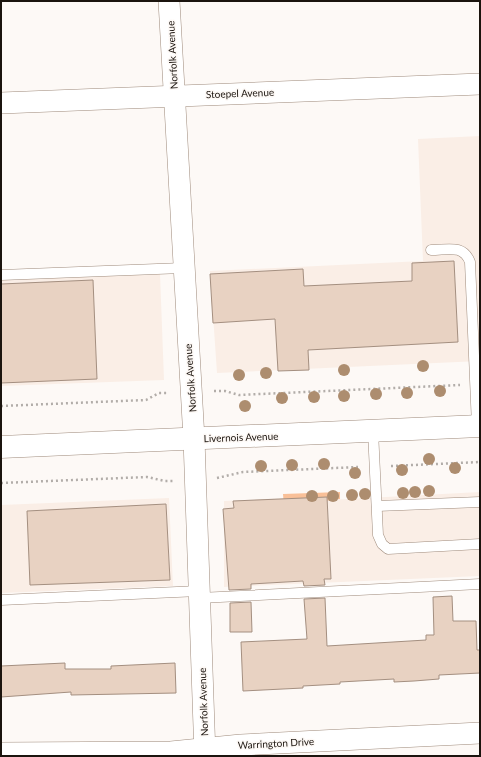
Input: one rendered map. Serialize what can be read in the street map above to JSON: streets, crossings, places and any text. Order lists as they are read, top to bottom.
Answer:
{
  "streets": {
    "street": [
      "Norfolk Avenue",
      "Stoepel Avenue",
      "Livernois Avenue",
      "Warrington Drive"
    ]
  },
  "crossings": [
    ["Norfolk Avenue", "Stoepel Avenue"],
    ["Norfolk Avenue", "Livernois Avenue"],
    ["Norfolk Avenue", "Warrington Drive"]
  ]
}
